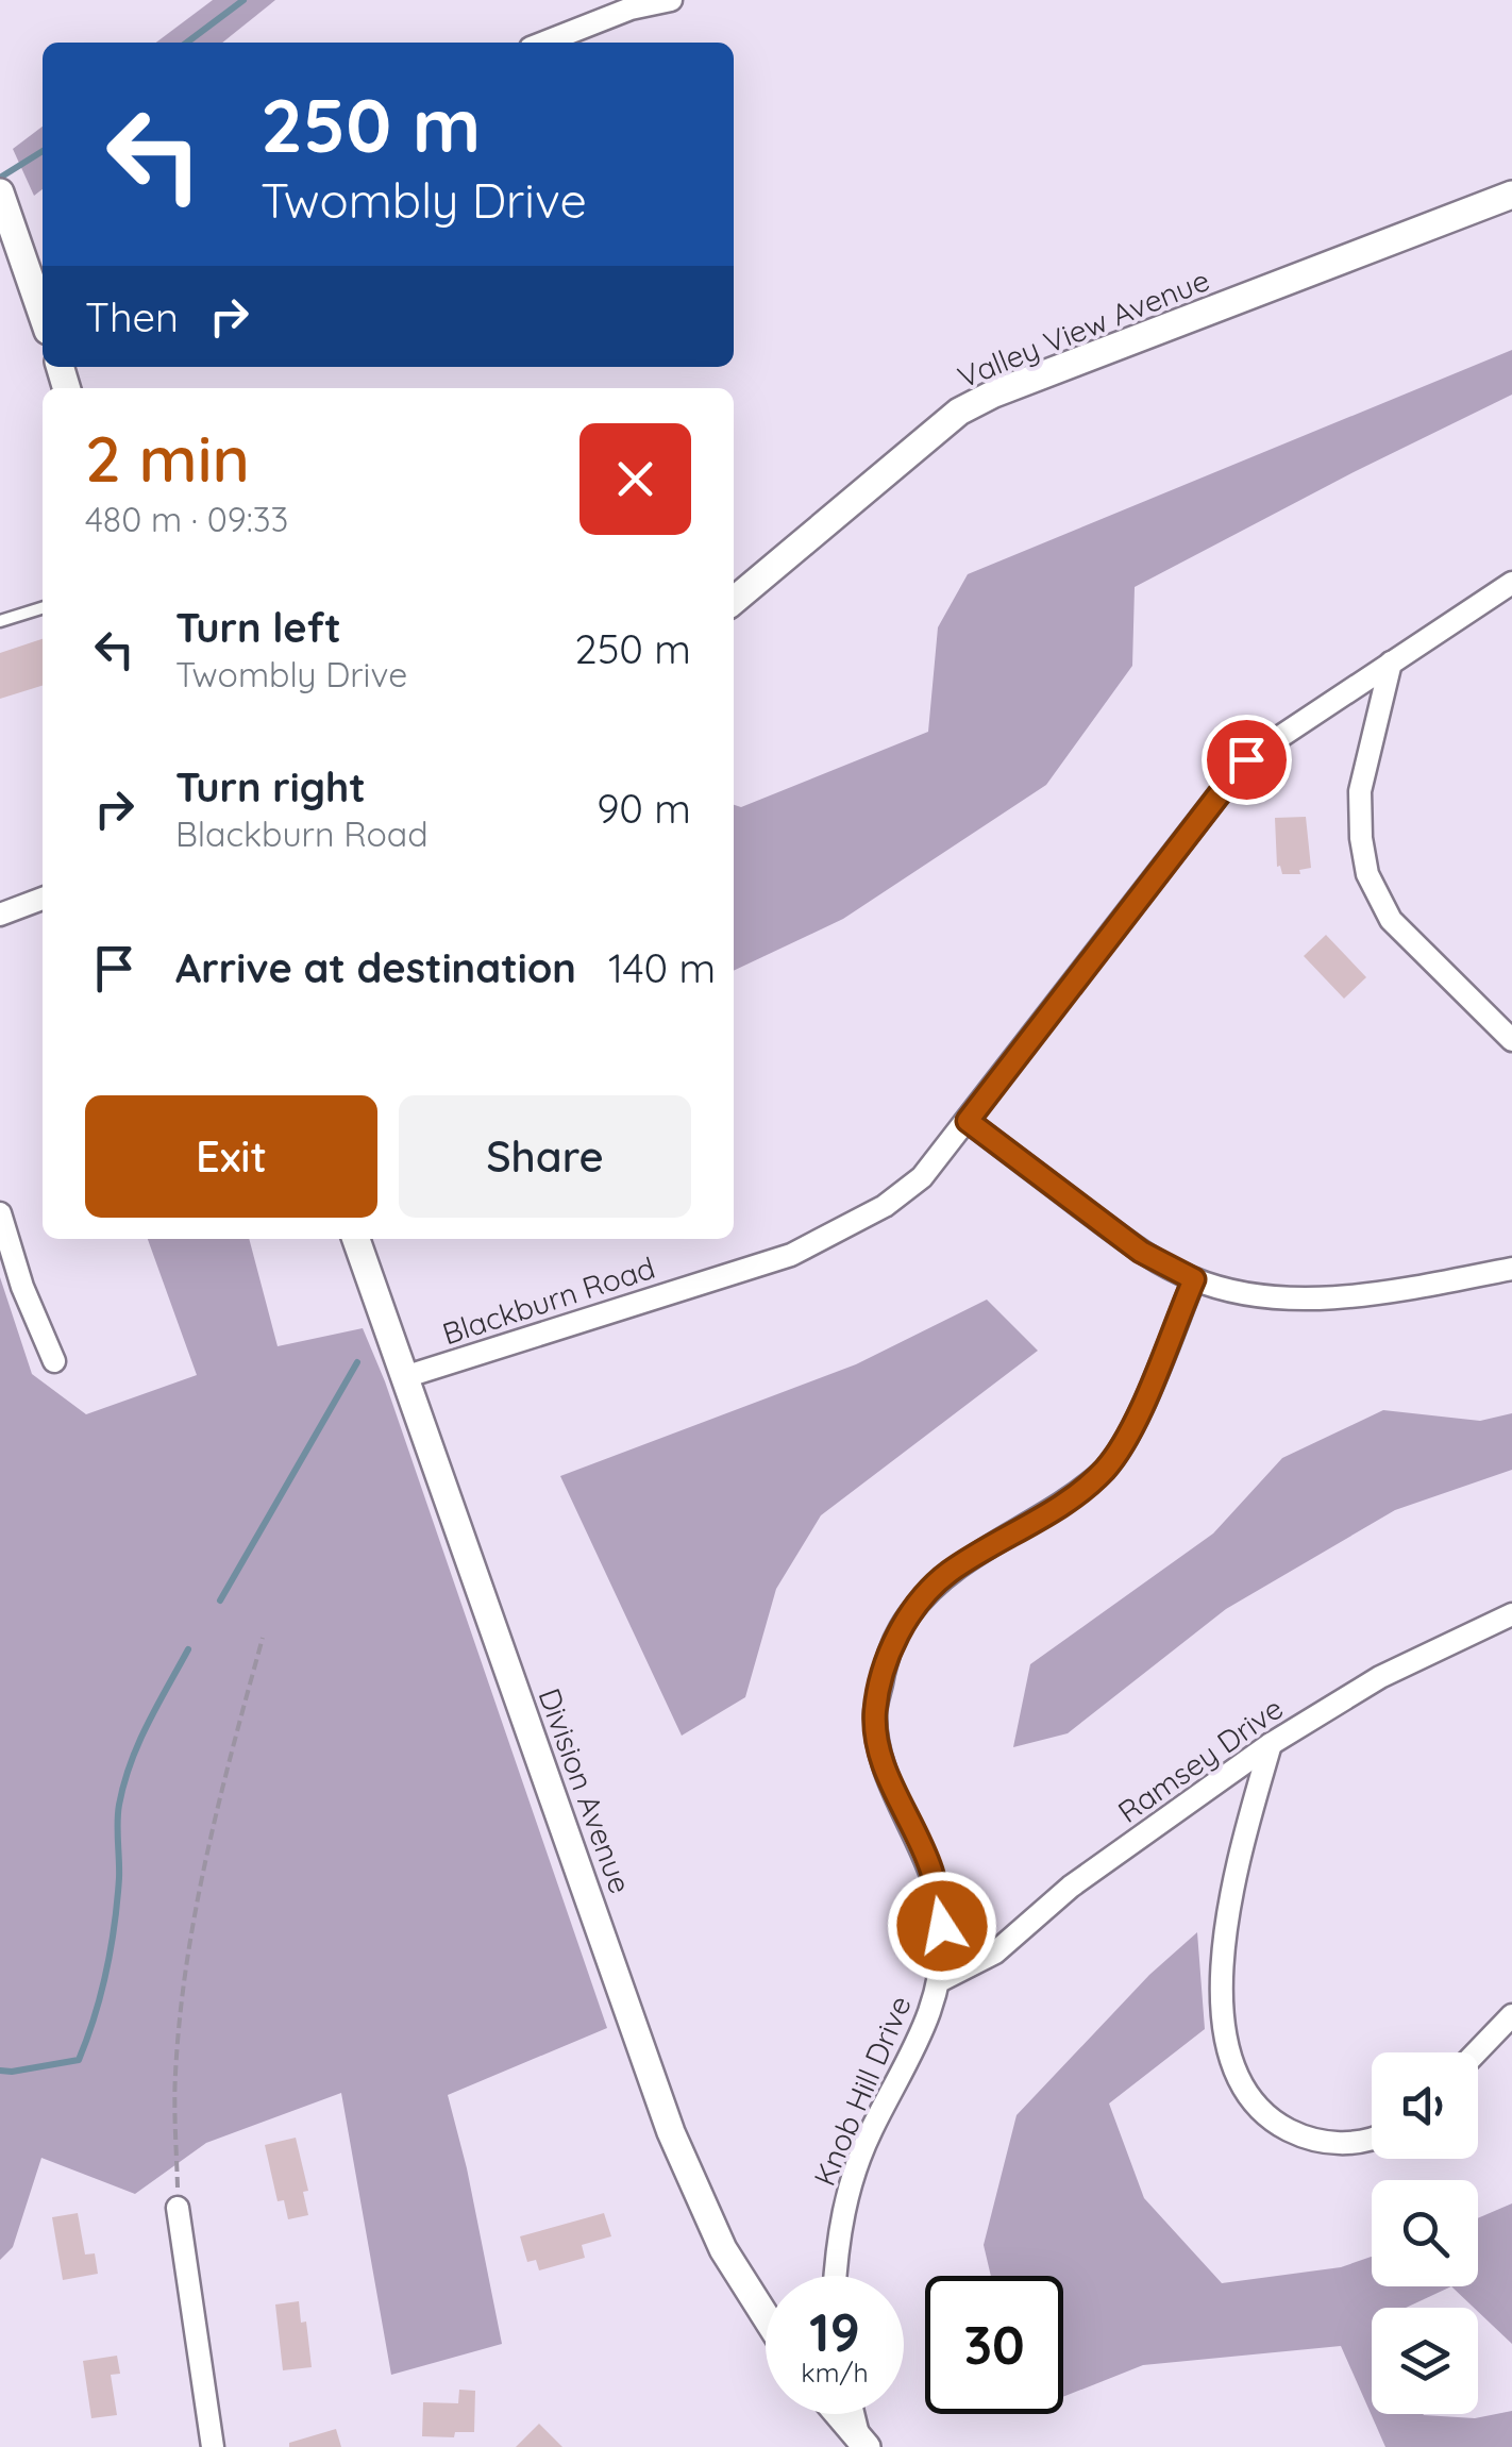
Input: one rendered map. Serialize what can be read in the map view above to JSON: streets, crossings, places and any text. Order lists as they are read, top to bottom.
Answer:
{
  "streets": {
    "street": [
      "Valley View Avenue",
      "Blackburn Road",
      "Ramsey Drive",
      "Division Avenue",
      "Knob Hill Drive"
    ]
  },
  "crossings": [
    ["Blackburn Road", "Division Avenue"],
    ["Ramsey Drive", "Knob Hill Drive"]
  ],
  "page": {
    "turn": ["250 m", "Twombly Drive"],
    "then": "Then",
    "heading": ["2 min", "480 m · 09:33"],
    "list": [
      {
        "name": "Turn left",
        "note": "Twombly Drive",
        "value": "250 m"
      },
      {
        "name": "Turn right",
        "note": "Blackburn Road",
        "value": "90 m"
      },
      {
        "name": "Arrive at destination",
        "value": "140 m"
      }
    ],
    "buttons": ["Exit", "Share"],
    "speed": "19 km/h",
    "limit": "30"
  }
}
